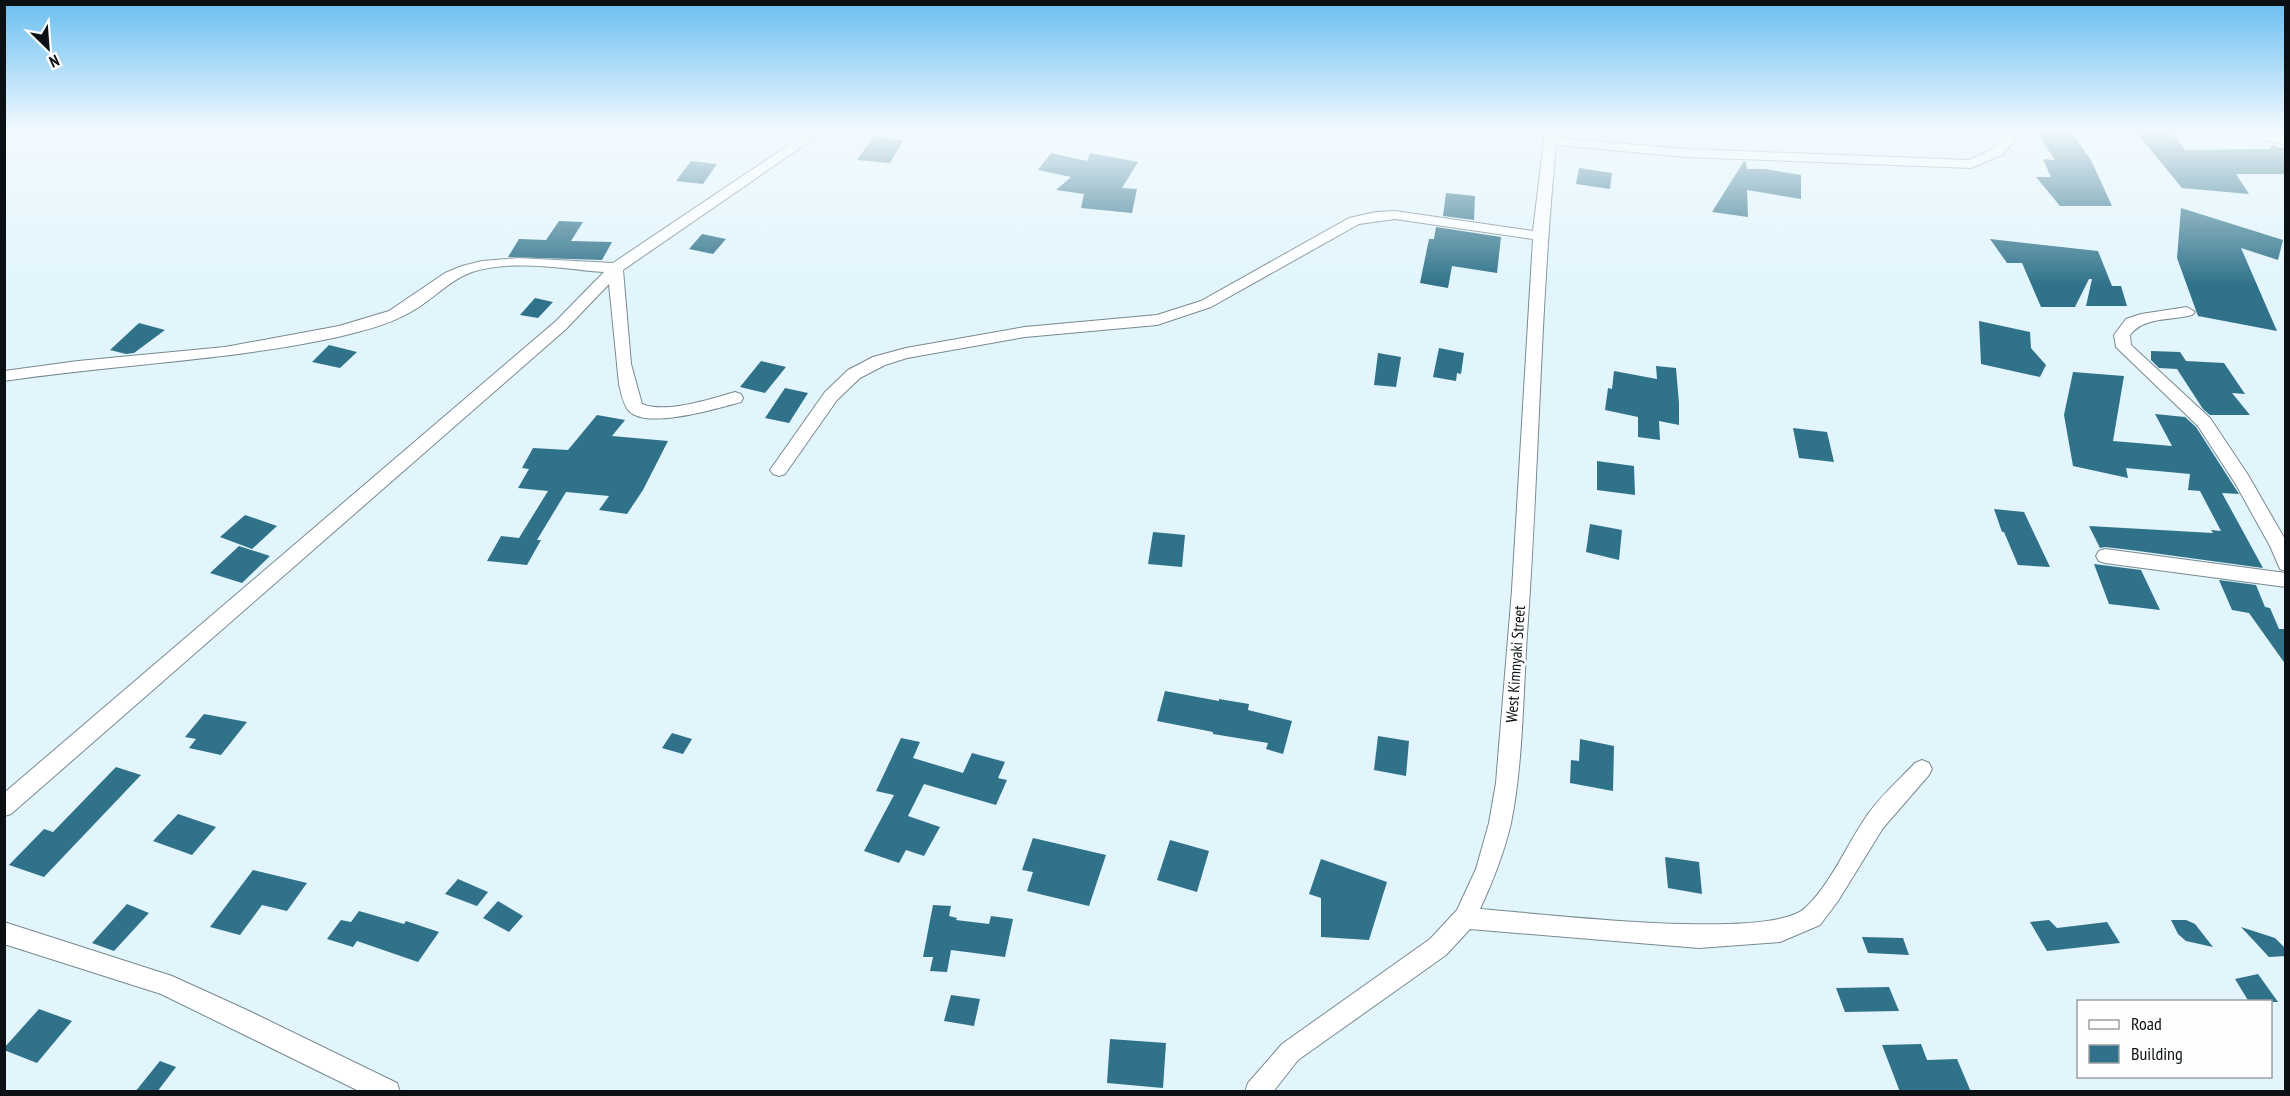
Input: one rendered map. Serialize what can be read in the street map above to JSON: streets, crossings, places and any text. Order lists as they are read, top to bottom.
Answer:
{
  "streets": {
    "street": ["West Kimnyaki Street"]
  },
  "legend": ["Road", "Building"],
  "north": "bottom right"
}
